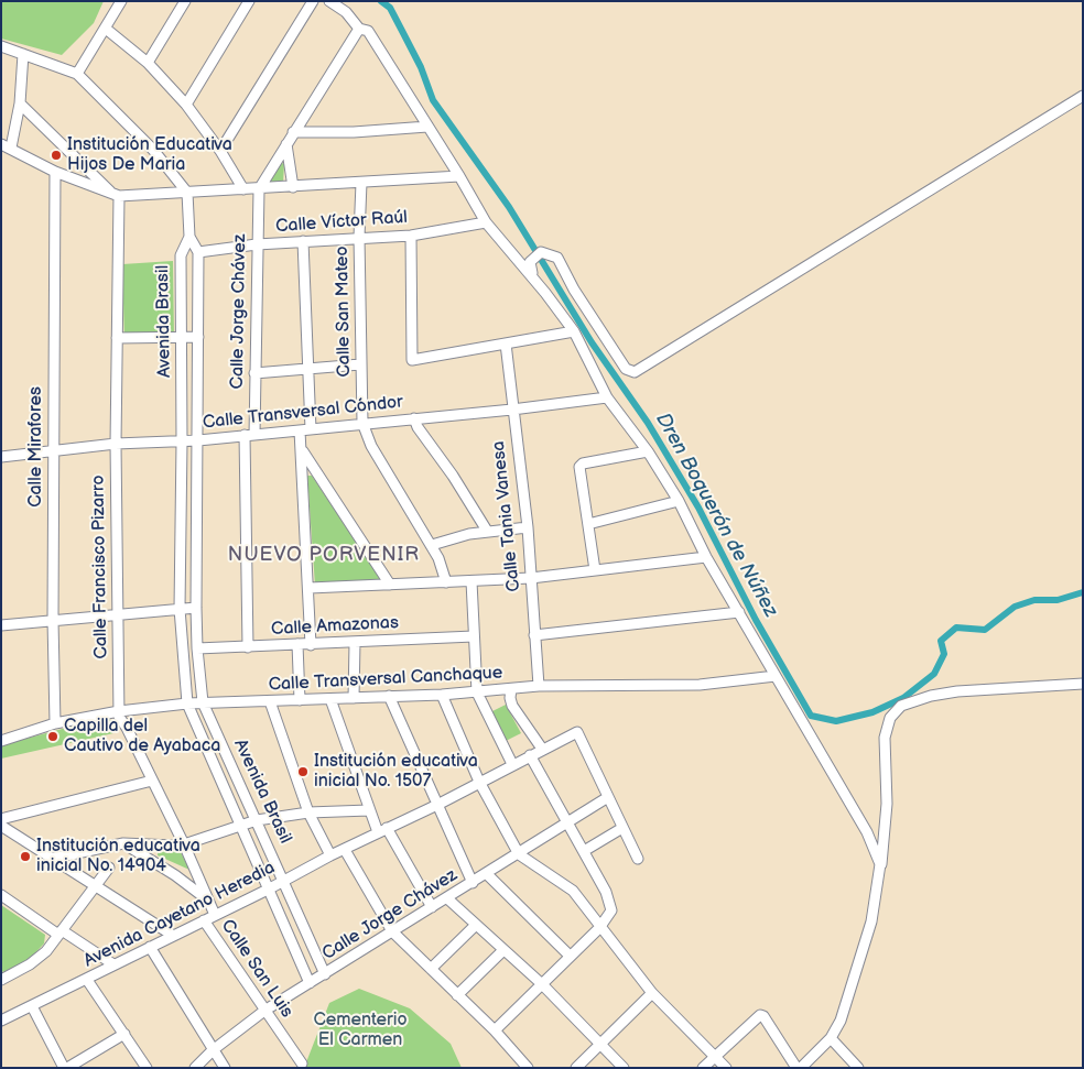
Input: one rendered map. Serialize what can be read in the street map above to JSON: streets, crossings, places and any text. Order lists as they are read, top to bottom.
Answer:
{
  "streets": {
    "street": [
      "Calle Víctor Raúl",
      "Calle Jorge Chávez",
      "Calle San Mateo",
      "Avenida Brasil",
      "Calle Transversal Cóndor",
      "Calle Mirafores",
      "Calle Tania Vanesa",
      "Calle Francisco Pizarro",
      "Calle Amazonas",
      "Calle Transversal Canchaque",
      "Avenida Cayetano Heredia",
      "Calle San Luis"
    ]
  },
  "crossings": [
    ["Calle Víctor Raúl", "Calle Jorge Chávez"],
    ["Calle Víctor Raúl", "Calle San Mateo"],
    ["Calle Víctor Raúl", "Avenida Brasil"],
    ["Calle Jorge Chávez", "Avenida Brasil"],
    ["Calle Jorge Chávez", "Calle Transversal Cóndor"],
    ["Calle Jorge Chávez", "Calle Amazonas"],
    ["Calle Jorge Chávez", "Avenida Cayetano Heredia"],
    ["Calle Jorge Chávez", "Calle San Luis"],
    ["Calle San Mateo", "Calle Transversal Cóndor"],
    ["Avenida Brasil", "Calle Transversal Cóndor"],
    ["Avenida Brasil", "Calle Amazonas"],
    ["Avenida Brasil", "Calle Transversal Canchaque"],
    ["Avenida Brasil", "Avenida Cayetano Heredia"],
    ["Calle Transversal Cóndor", "Calle Mirafores"],
    ["Calle Transversal Cóndor", "Calle Tania Vanesa"],
    ["Calle Transversal Cóndor", "Calle Francisco Pizarro"],
    ["Calle Mirafores", "Calle Transversal Canchaque"],
    ["Calle Tania Vanesa", "Calle Transversal Canchaque"],
    ["Calle Francisco Pizarro", "Calle Transversal Canchaque"],
    ["Calle Francisco Pizarro", "Avenida Cayetano Heredia"],
    ["Avenida Cayetano Heredia", "Calle San Luis"]
  ],
  "districts": ["NUEVO PORVENIR"],
  "water": ["Dren Boquerón de Núñez"],
  "parks": ["Cementerio El Carmen"],
  "places": [
    "Institución Educativa Hijos De Maria",
    "Capilla del Cautivo de Ayabaca",
    "Institución educativa inicial No. 1507",
    "Institución educativa inicial No. 14904"
  ]
}
